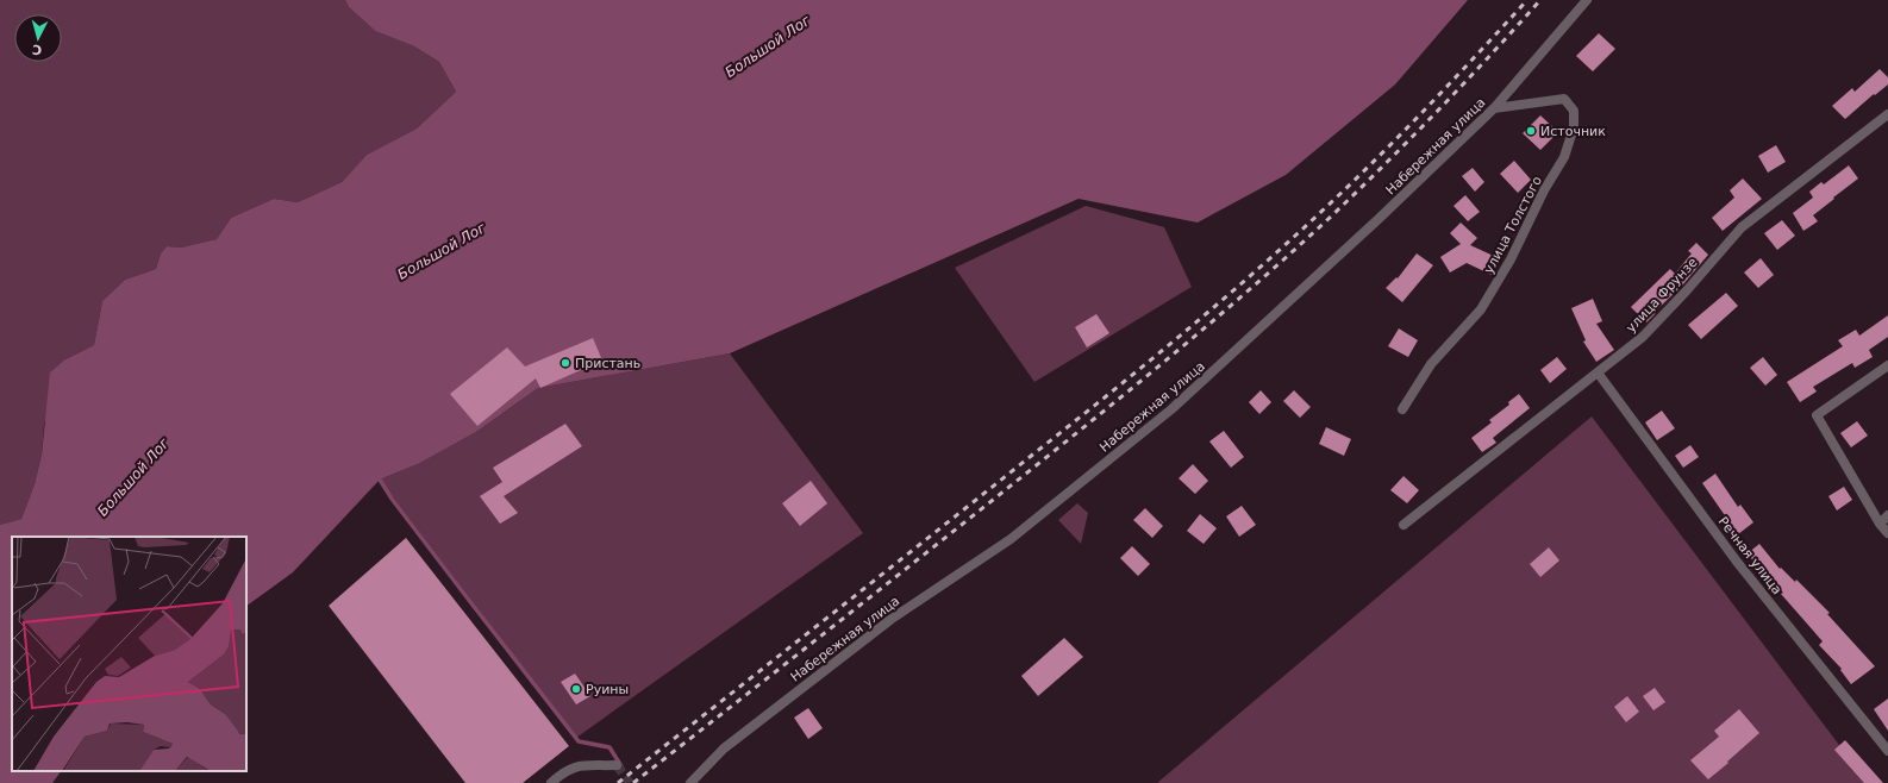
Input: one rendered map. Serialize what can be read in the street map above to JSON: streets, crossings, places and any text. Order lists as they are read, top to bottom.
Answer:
{
  "streets": {
    "street": [
      "Набережная улица",
      "улица Толстого",
      "улица Фрунзе",
      "Речная улица"
    ]
  },
  "crossings": [
    ["Набережная улица", "улица Толстого"],
    ["улица Фрунзе", "Речная улица"]
  ],
  "water": ["Большой Лог"],
  "places": ["Источник", "Пристань", "Руины"],
  "north": "bottom"
}
